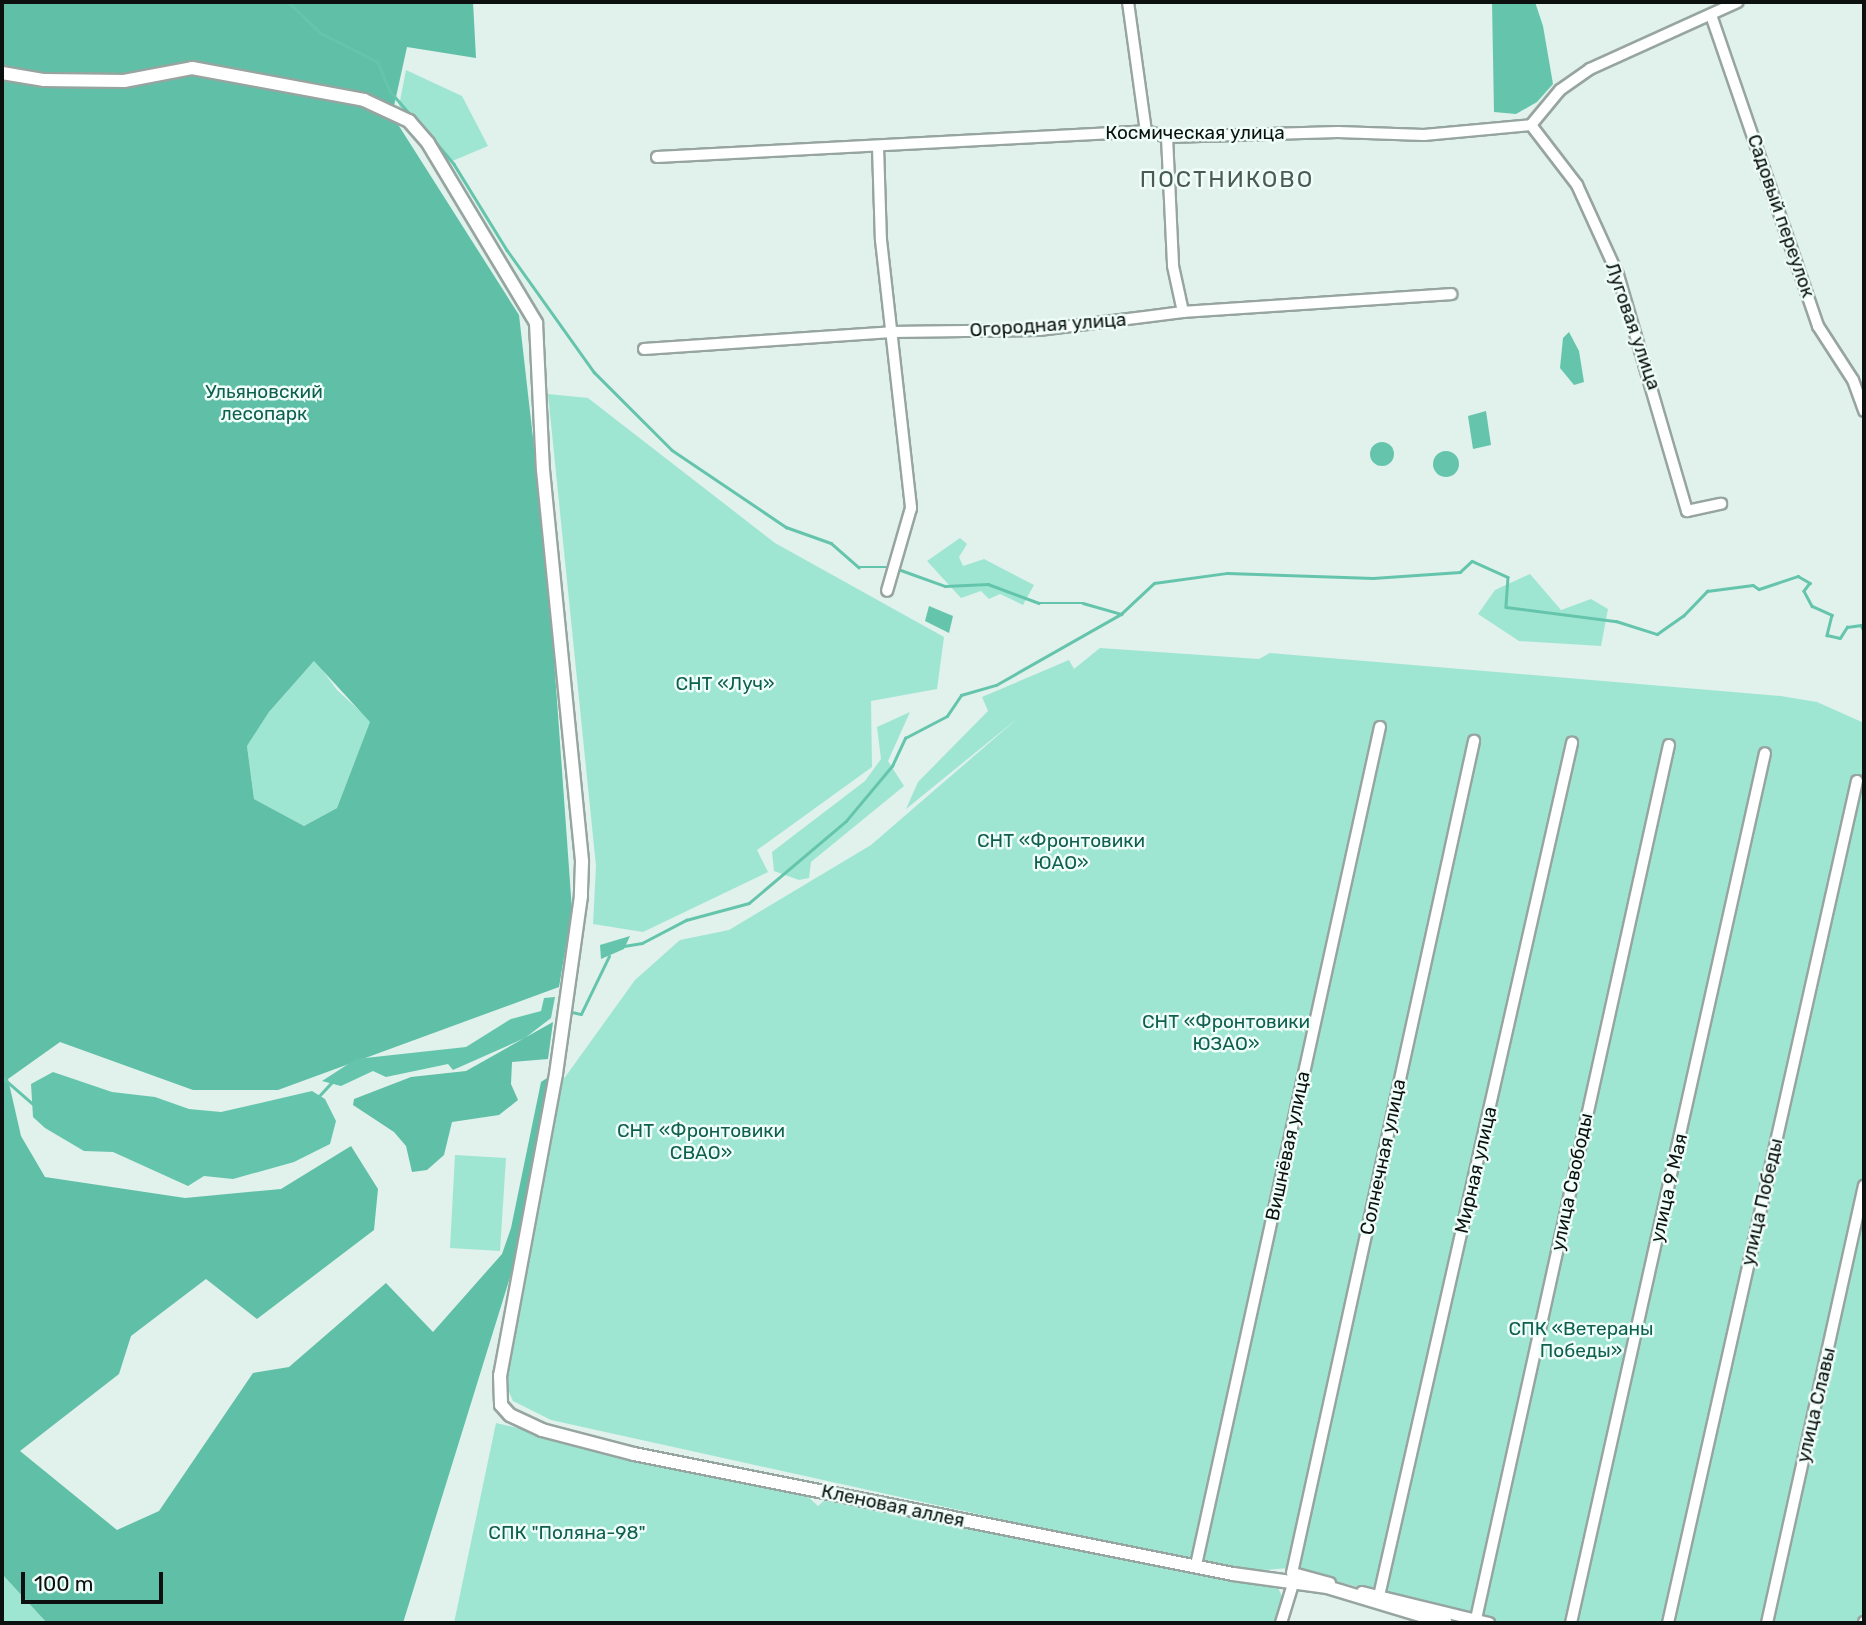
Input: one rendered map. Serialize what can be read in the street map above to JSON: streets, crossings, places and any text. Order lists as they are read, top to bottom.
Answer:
{
  "streets": {
    "street": [
      "Космическая улица",
      "Садовый переулок",
      "Огородная улица",
      "Луговая улица",
      "Вишнёвая улица",
      "Солнечная улица",
      "Мирная улица",
      "улица Свободы",
      "улица 9 Мая",
      "улица Победы",
      "улица Славы",
      "Кленовая аллея"
    ]
  },
  "crossings": [
    ["Космическая улица", "Луговая улица"],
    ["Вишнёвая улица", "Кленовая аллея"],
    ["Солнечная улица", "Кленовая аллея"]
  ],
  "districts": ["ПОСТНИКОВО"],
  "parks": [
    "Ульяновский лесопарк",
    "СНТ «Луч»",
    "СНТ «Фронтовики ЮАО»",
    "СНТ «Фронтовики ЮЗАО»",
    "СНТ «Фронтовики СВАО»",
    "СПК «Ветераны Победы»",
    "СПК \"Поляна-98\""
  ],
  "scale_bar": "100 m"
}
